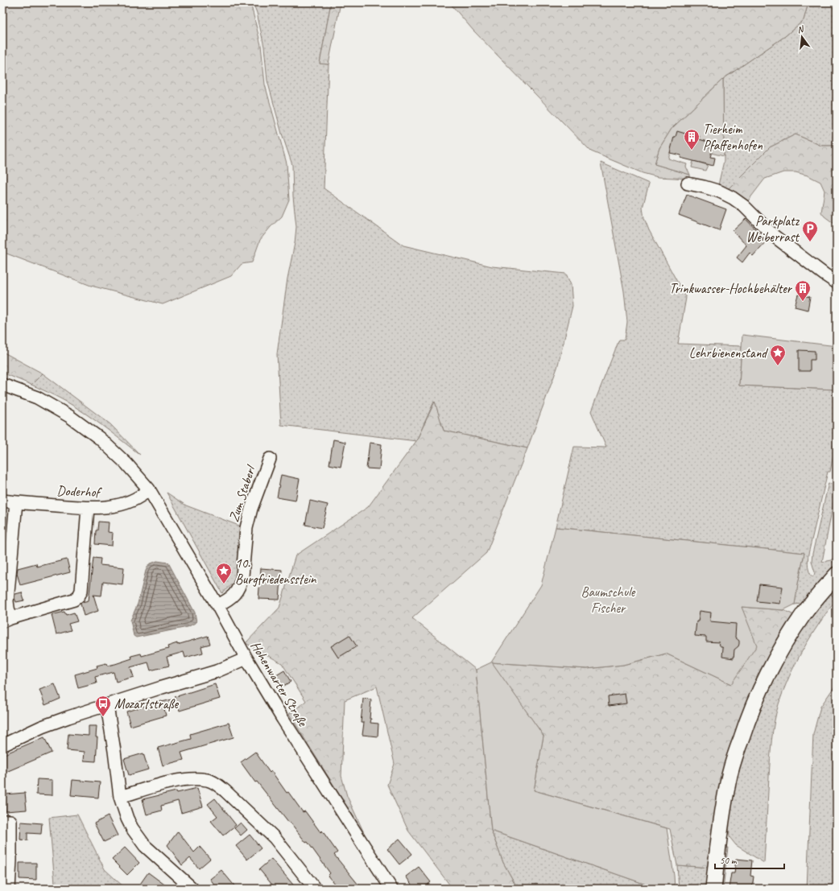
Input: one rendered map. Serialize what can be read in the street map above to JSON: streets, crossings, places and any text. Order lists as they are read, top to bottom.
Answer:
{
  "streets": {
    "street": ["Doderhof", "Zum Staberl", "Hohenwarter Straße"]
  },
  "crossings": [
    ["Doderhof", "Hohenwarter Straße"],
    ["Zum Staberl", "Hohenwarter Straße"]
  ],
  "parks": ["Baumschule Fischer"],
  "places": {
    "building": ["Tierheim Pfaffenhofen", "Trinkwasser-Hochbehälter"],
    "parking": ["Parkplatz Weiberrast"],
    "place": ["Lehrbienenstand", "10. Burgfriedensstein"],
    "bus stop": ["Mozartstraße"]
  },
  "scale_bar": "50 m",
  "north": "top"
}
